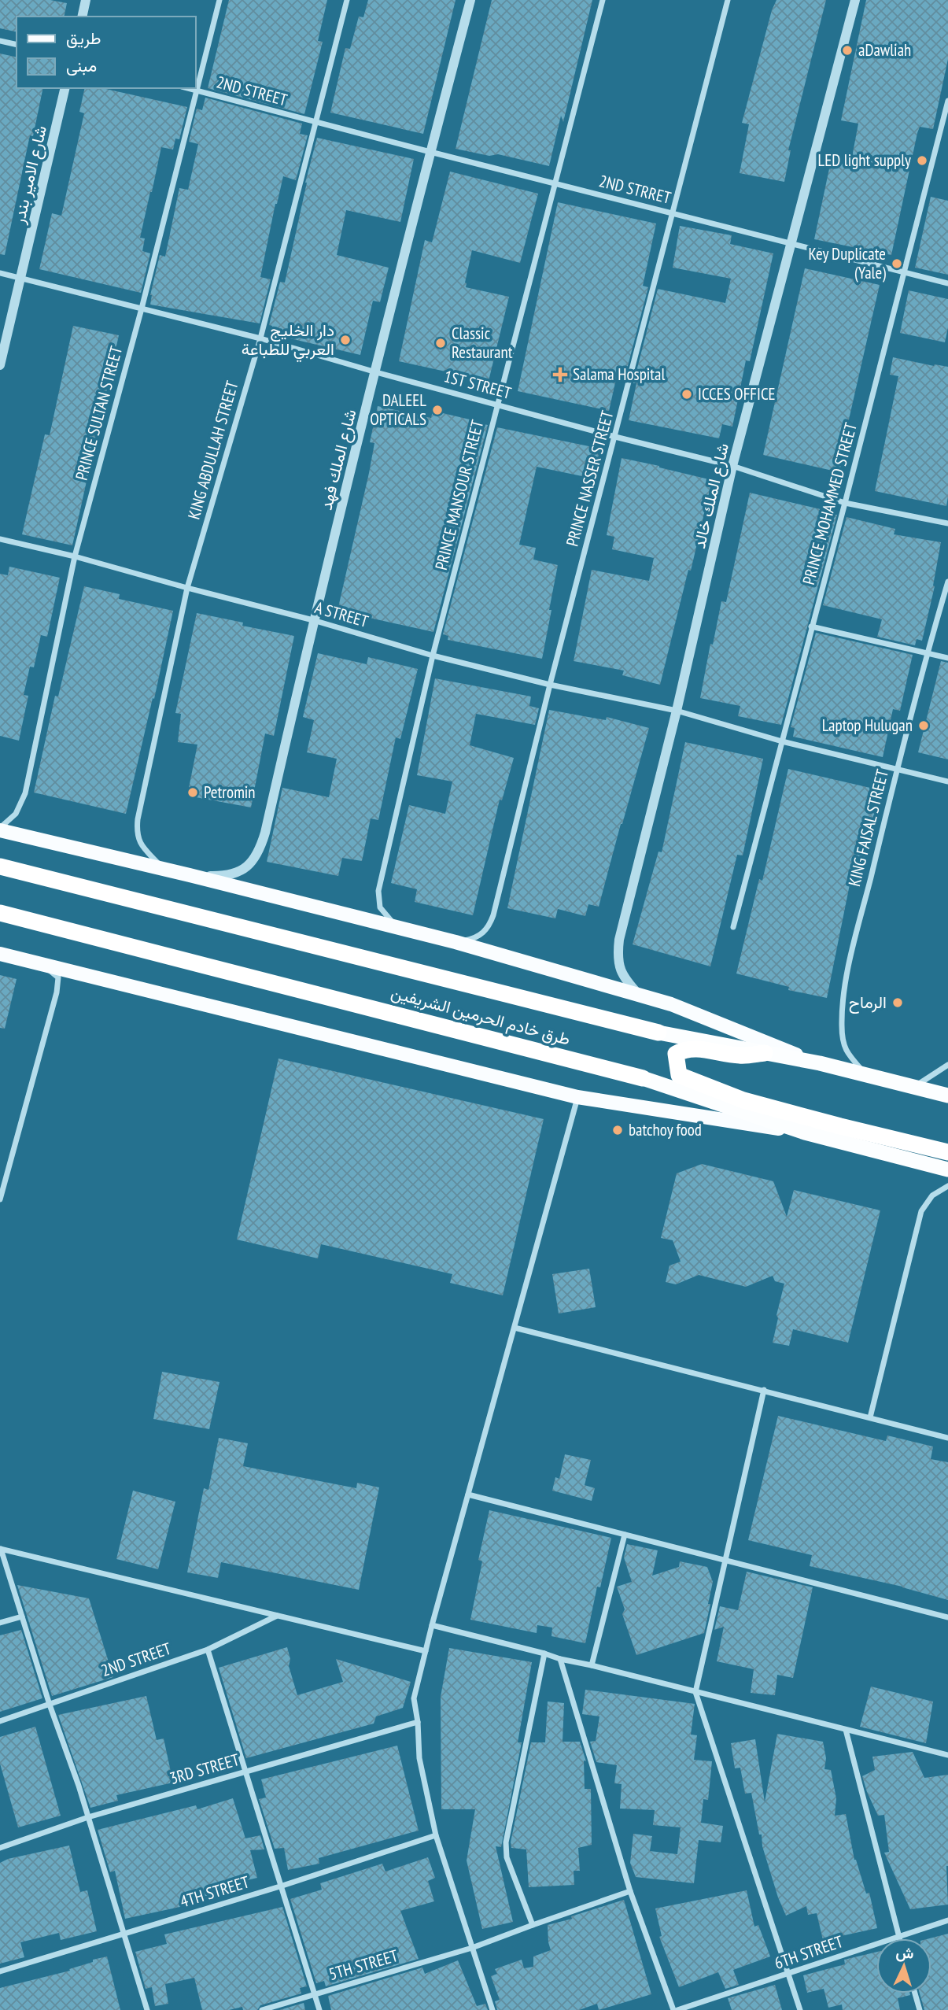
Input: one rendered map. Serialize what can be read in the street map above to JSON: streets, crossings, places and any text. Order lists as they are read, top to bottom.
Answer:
{
  "streets": {
    "highway": ["طرق خادم الحرمين الشريفين"],
    "street": [
      "2ND STREET",
      "شارع الامير بندر",
      "2ND STRRET",
      "1ST STREET",
      "PRINCE SULTAN STREET",
      "KING ABDULLAH STREET",
      "شارع الملك فهد",
      "PRINCE NASSER STREET",
      "PRINCE MANSOUR STREET",
      "شارع الملك خالد",
      "PRINCE MOHAMMED STREET",
      "A STREET",
      "KING FAISAL STREET",
      "3RD STREET",
      "4TH STREET",
      "6TH STREET",
      "5TH STREET"
    ]
  },
  "crossings": [
    ["2ND STREET", "2ND STRRET"],
    ["2ND STREET", "PRINCE SULTAN STREET"],
    ["2ND STREET", "KING ABDULLAH STREET"],
    ["شارع الامير بندر", "1ST STREET"],
    ["2ND STRRET", "KING ABDULLAH STREET"],
    ["2ND STRRET", "شارع الملك فهد"],
    ["2ND STRRET", "PRINCE NASSER STREET"],
    ["2ND STRRET", "PRINCE MANSOUR STREET"],
    ["2ND STRRET", "شارع الملك خالد"],
    ["2ND STRRET", "PRINCE MOHAMMED STREET"],
    ["1ST STREET", "PRINCE SULTAN STREET"],
    ["1ST STREET", "KING ABDULLAH STREET"],
    ["1ST STREET", "شارع الملك فهد"],
    ["1ST STREET", "PRINCE NASSER STREET"],
    ["1ST STREET", "PRINCE MANSOUR STREET"],
    ["1ST STREET", "شارع الملك خالد"],
    ["1ST STREET", "PRINCE MOHAMMED STREET"],
    ["PRINCE SULTAN STREET", "A STREET"],
    ["KING ABDULLAH STREET", "A STREET"],
    ["شارع الملك فهد", "A STREET"],
    ["PRINCE NASSER STREET", "A STREET"],
    ["PRINCE MANSOUR STREET", "A STREET"],
    ["شارع الملك خالد", "A STREET"],
    ["PRINCE MOHAMMED STREET", "A STREET"],
    ["A STREET", "KING FAISAL STREET"],
    ["KING FAISAL STREET", "طرق خادم الحرمين الشريفين"]
  ],
  "places": {
    "other": [
      "aDawliah",
      "LED light supply",
      "Key Duplicate (Yale)",
      "دار الخليج العربي للطباعة",
      "Classic Restaurant",
      "ICCES OFFICE",
      "DALEEL OPTICALS",
      "Laptop Hulugan",
      "Petromin",
      "الرماح",
      "batchoy food"
    ],
    "health": ["Salama Hospital"]
  },
  "legend": ["طريق", "مبنى"],
  "north": "top"
}
